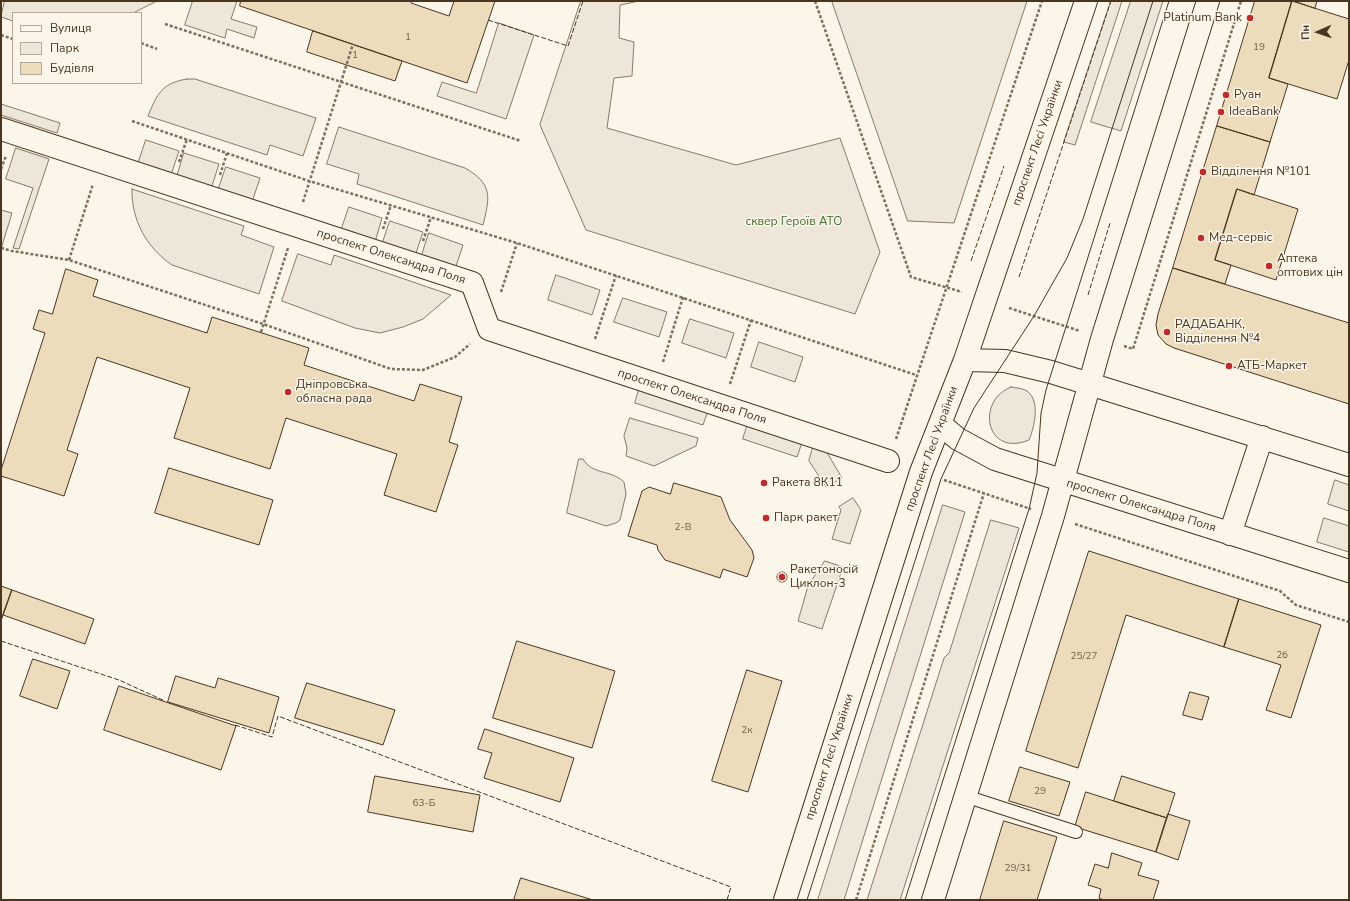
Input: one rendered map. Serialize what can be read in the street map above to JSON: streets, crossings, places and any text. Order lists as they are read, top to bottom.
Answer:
{
  "streets": {
    "main road": ["проспект Лесі Українки", "проспект Олександра Поля"]
  },
  "crossings": [
    ["проспект Лесі Українки", "проспект Олександра Поля"]
  ],
  "parks": ["сквер Героїв АТО"],
  "places": [
    "Platinum Bank",
    "Руан",
    "IdeaBank",
    "Відділення №101",
    "Мед-сервіс",
    "Аптека оптових цін",
    "РАДАБАНК, Відділення №4",
    "АТБ-Маркет",
    "Дніпровська обласна рада",
    "Ракета 8К11",
    "Парк ракет",
    "Ракетоносій Циклон-3"
  ],
  "house_numbers": [
    "1",
    "19",
    "1",
    "2-В",
    "2б",
    "25/27",
    "2к",
    "29",
    "63-Б",
    "29/31"
  ],
  "legend": ["Вулиця", "Парк", "Будівля"],
  "north": "left"
}
